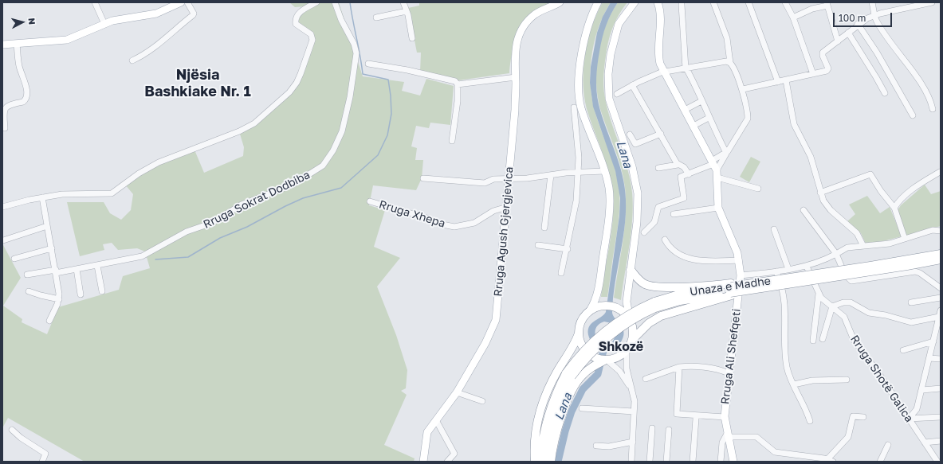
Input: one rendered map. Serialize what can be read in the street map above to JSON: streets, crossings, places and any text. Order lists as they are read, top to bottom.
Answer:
{
  "streets": {
    "highway": ["Unaza e Madhe"],
    "main road": ["Rruga Agush Gjergjevica", "Rruga Ali Shefqeti"],
    "street": ["Rruga Sokrat Dodbiba", "Rruga Xhepa", "Rruga Shotë Galica"]
  },
  "crossings": [
    ["Rruga Xhepa", "Rruga Agush Gjergjevica"]
  ],
  "districts": ["Njësia Bashkiake Nr. 1", "Shkozë"],
  "water": ["Lana"],
  "scale_bar": "100 m",
  "north": "right"
}
